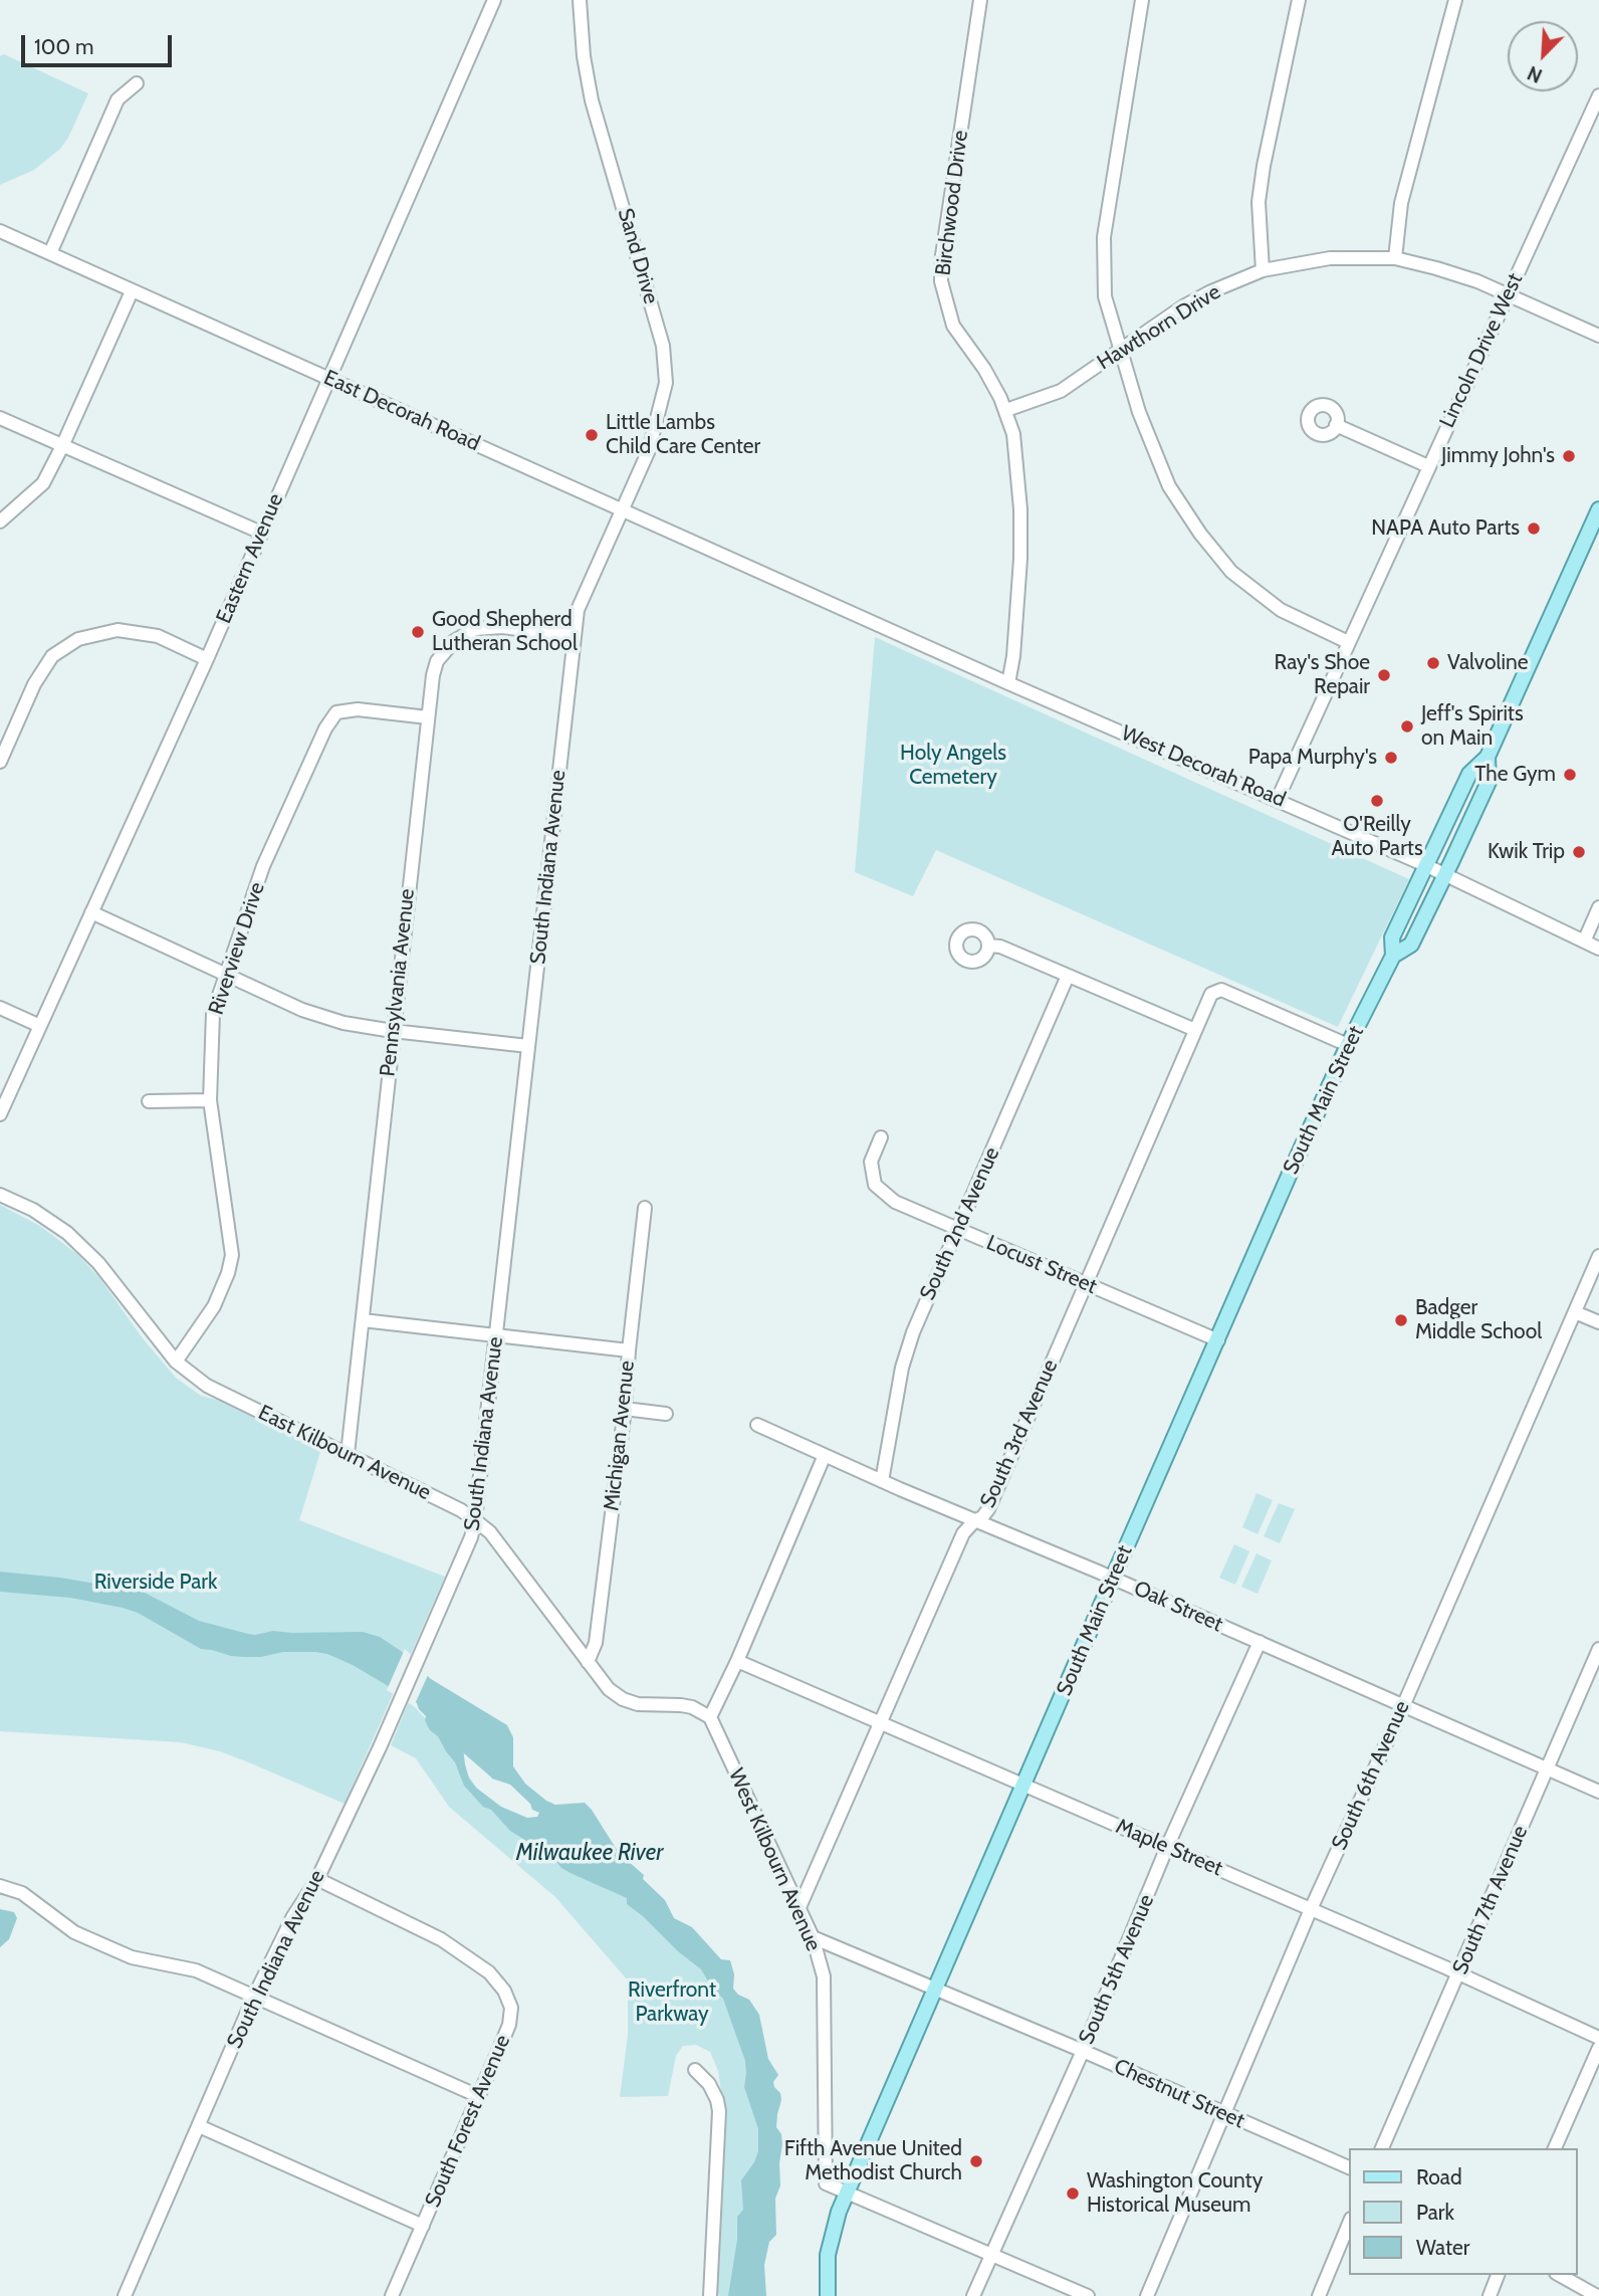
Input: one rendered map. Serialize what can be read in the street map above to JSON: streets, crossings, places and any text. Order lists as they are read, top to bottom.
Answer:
{
  "streets": {
    "main road": ["South Main Street"],
    "street": [
      "Birchwood Drive",
      "Sand Drive",
      "Hawthorn Drive",
      "Lincoln Drive West",
      "East Decorah Road",
      "Eastern Avenue",
      "West Decorah Road",
      "South Indiana Avenue",
      "Riverview Drive",
      "Pennsylvania Avenue",
      "South 2nd Avenue",
      "Locust Street",
      "South 3rd Avenue",
      "Michigan Avenue",
      "East Kilbourn Avenue",
      "Oak Street",
      "South 6th Avenue",
      "Maple Street",
      "West Kilbourn Avenue",
      "South 7th Avenue",
      "South 5th Avenue",
      "Chestnut Street",
      "South Forest Avenue"
    ]
  },
  "crossings": [
    ["Birchwood Drive", "Hawthorn Drive"],
    ["Birchwood Drive", "West Decorah Road"],
    ["Sand Drive", "East Decorah Road"],
    ["Sand Drive", "South Indiana Avenue"],
    ["Hawthorn Drive", "Lincoln Drive West"],
    ["Lincoln Drive West", "West Decorah Road"],
    ["East Decorah Road", "Eastern Avenue"],
    ["East Decorah Road", "West Decorah Road"],
    ["East Decorah Road", "South Indiana Avenue"],
    ["West Decorah Road", "South Main Street"],
    ["South Indiana Avenue", "Pennsylvania Avenue"],
    ["South Indiana Avenue", "East Kilbourn Avenue"],
    ["South Indiana Avenue", "South Forest Avenue"],
    ["Riverview Drive", "Pennsylvania Avenue"],
    ["Riverview Drive", "East Kilbourn Avenue"],
    ["Pennsylvania Avenue", "East Kilbourn Avenue"],
    ["South Main Street", "Locust Street"],
    ["South Main Street", "South 3rd Avenue"],
    ["South Main Street", "Oak Street"],
    ["South Main Street", "Maple Street"],
    ["South Main Street", "West Kilbourn Avenue"],
    ["South Main Street", "Chestnut Street"],
    ["South 2nd Avenue", "Locust Street"],
    ["South 2nd Avenue", "Oak Street"],
    ["Locust Street", "South 3rd Avenue"],
    ["South 3rd Avenue", "Oak Street"],
    ["South 3rd Avenue", "Maple Street"],
    ["South 3rd Avenue", "West Kilbourn Avenue"],
    ["Michigan Avenue", "East Kilbourn Avenue"],
    ["East Kilbourn Avenue", "West Kilbourn Avenue"],
    ["Oak Street", "South 6th Avenue"],
    ["Oak Street", "South 7th Avenue"],
    ["Oak Street", "South 5th Avenue"],
    ["South 6th Avenue", "Maple Street"],
    ["South 6th Avenue", "Chestnut Street"],
    ["Maple Street", "South 7th Avenue"],
    ["Maple Street", "South 5th Avenue"],
    ["West Kilbourn Avenue", "Chestnut Street"],
    ["South 5th Avenue", "Chestnut Street"]
  ],
  "water": ["Milwaukee River"],
  "parks": ["Holy Angels Cemetery", "Riverside Park", "Riverfront Parkway"],
  "places": [
    "Little Lambs Child Care Center",
    "Jimmy John's",
    "NAPA Auto Parts",
    "Good Shepherd Lutheran School",
    "Valvoline",
    "Ray's Shoe Repair",
    "Jeff's Spirits on Main",
    "Papa Murphy's",
    "The Gym",
    "O'Reilly Auto Parts",
    "Kwik Trip",
    "Badger Middle School",
    "Fifth Avenue United Methodist Church",
    "Washington County Historical Museum"
  ],
  "legend": ["Road", "Park", "Water"],
  "scale_bar": "100 m",
  "north": "bottom left"
}
